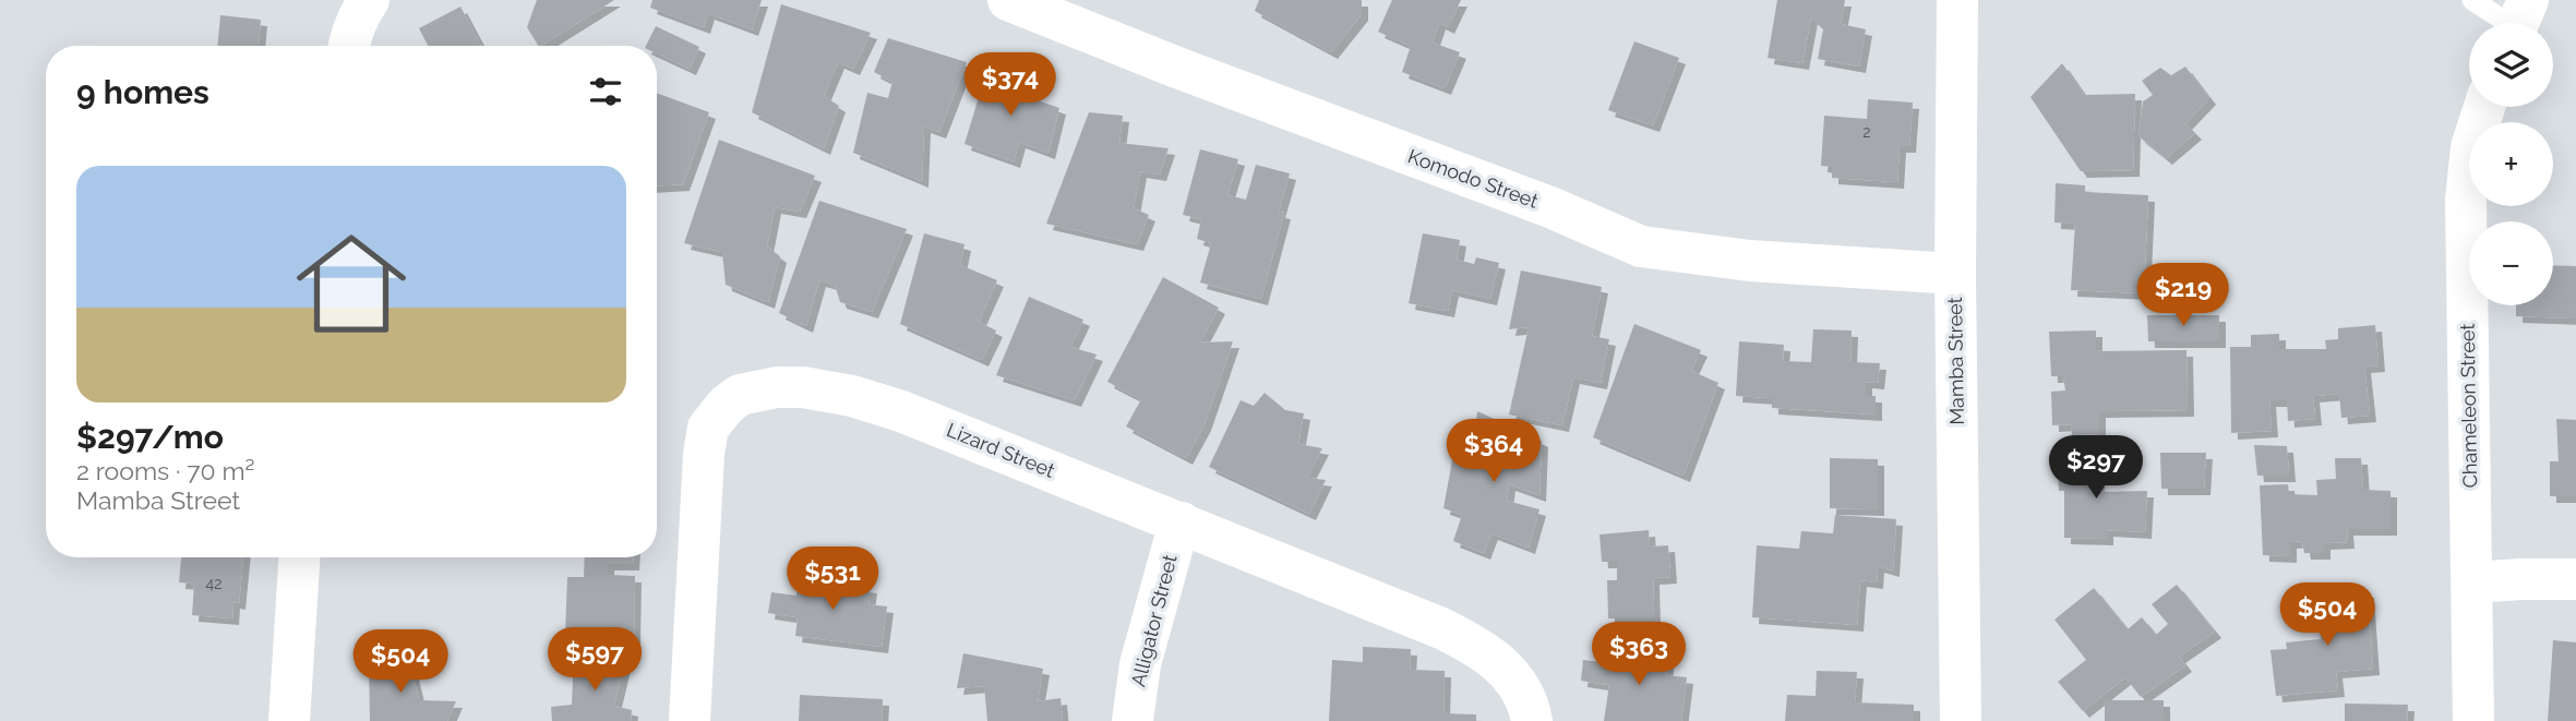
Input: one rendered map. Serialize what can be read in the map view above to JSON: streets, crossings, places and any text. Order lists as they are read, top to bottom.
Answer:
{
  "streets": {
    "street": [
      "Komodo Street",
      "Mamba Street",
      "Chameleon Street",
      "Lizard Street",
      "Alligator Street"
    ]
  },
  "crossings": [
    ["Komodo Street", "Mamba Street"],
    ["Lizard Street", "Alligator Street"]
  ],
  "house_numbers": ["2", "42"],
  "page": {
    "map_buttons": ["+", "−"],
    "heading": "9 homes",
    "price": [
      "$374",
      "$219",
      "$364",
      "$297",
      "$531",
      "$504",
      "$363",
      "$597",
      "$504"
    ],
    "list": [
      {
        "name": "$297/mo",
        "note": "2 rooms · 70 m² · Mamba Street"
      }
    ]
  }
}
